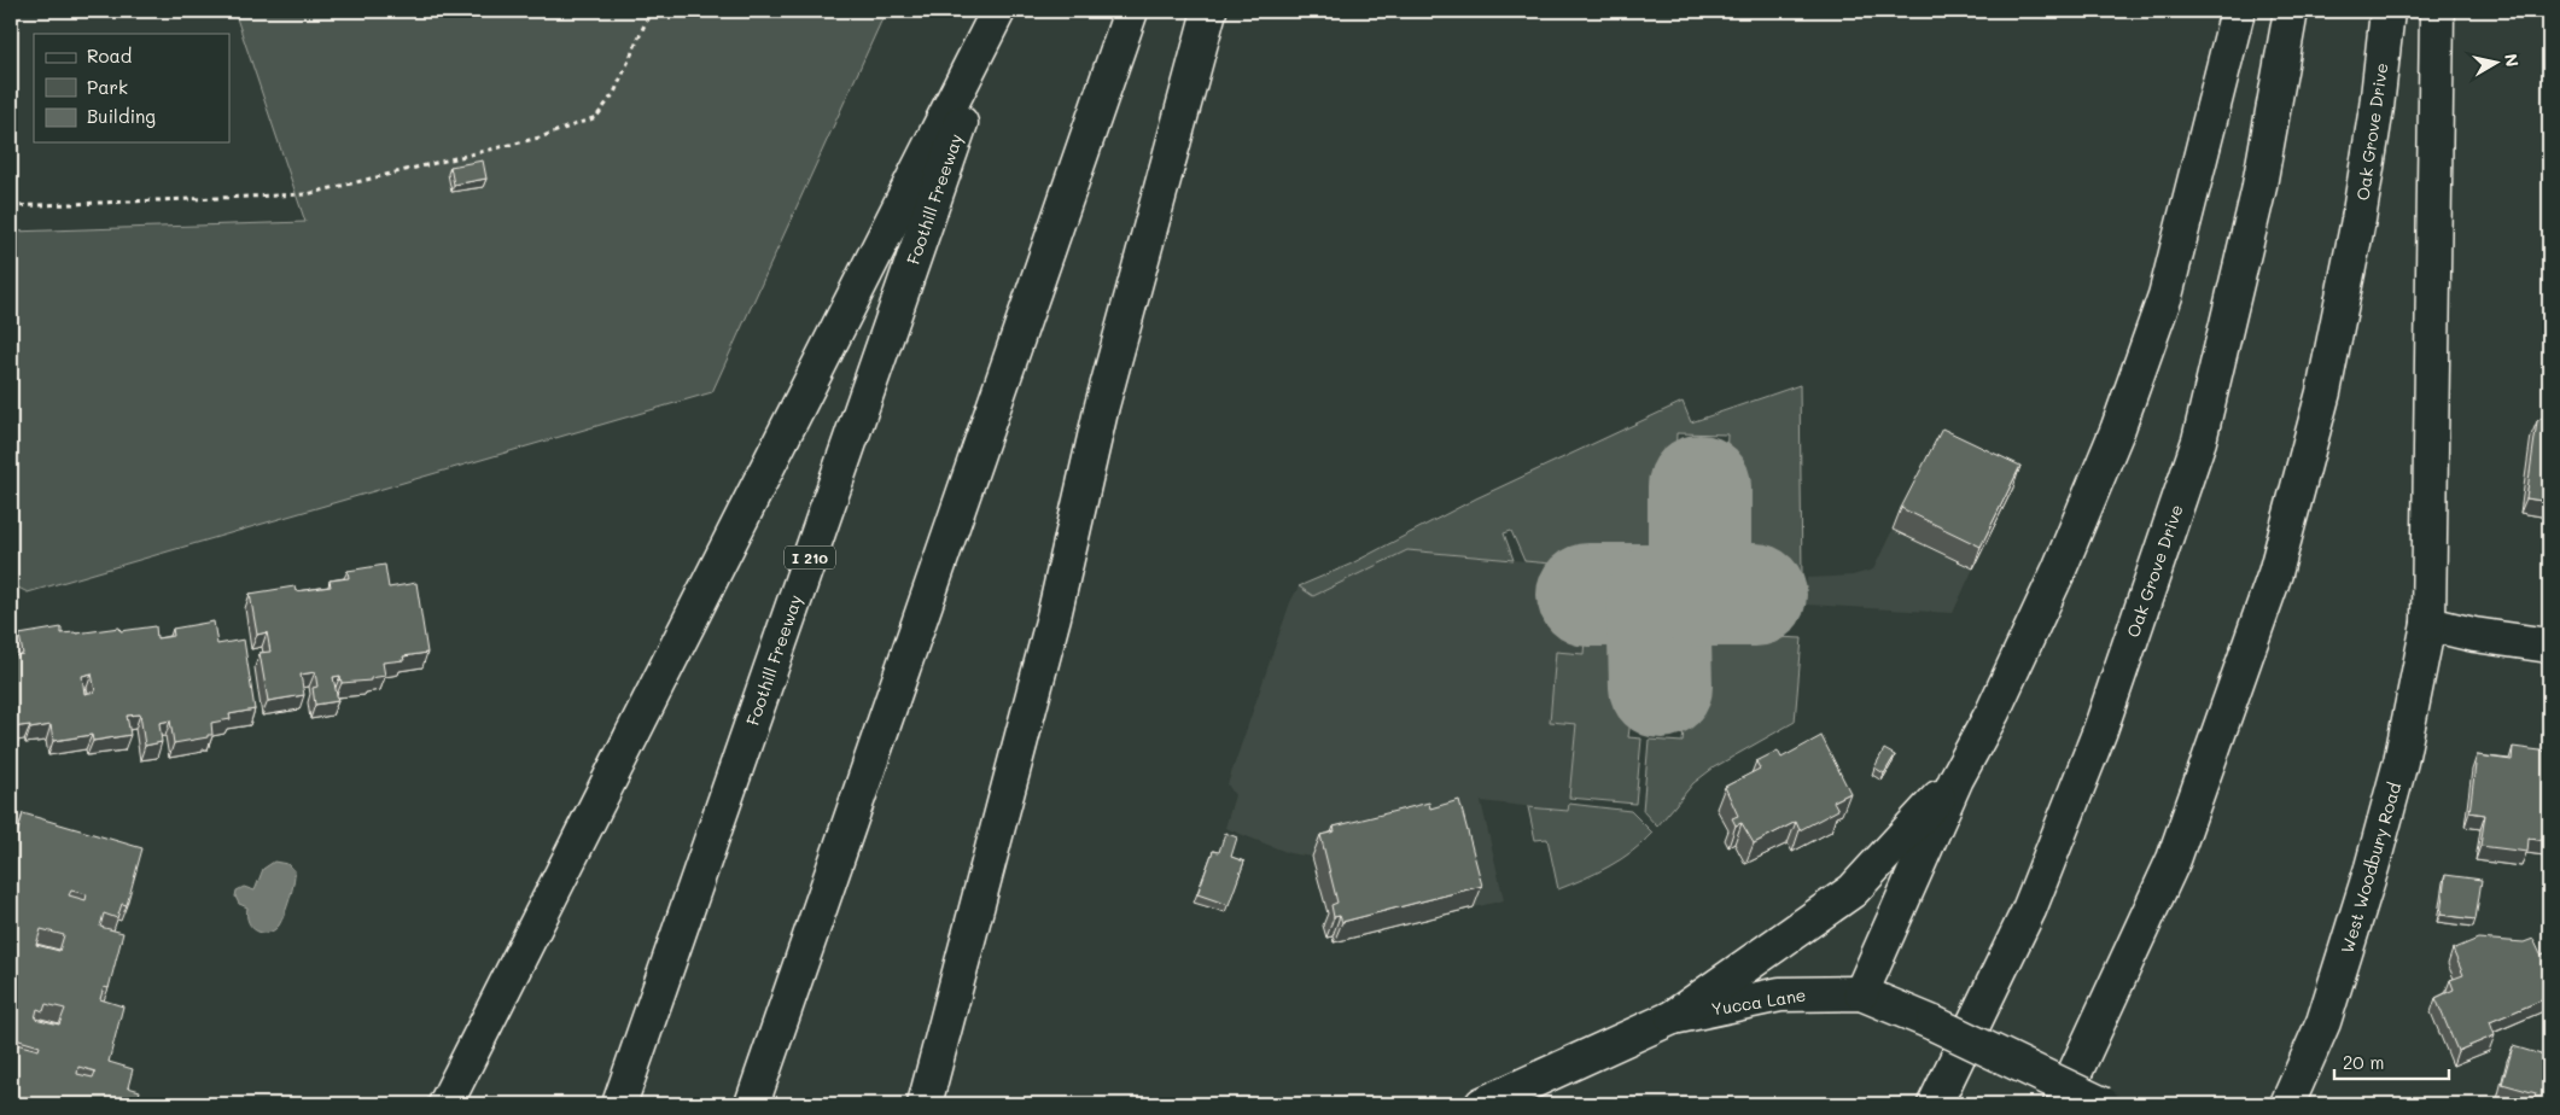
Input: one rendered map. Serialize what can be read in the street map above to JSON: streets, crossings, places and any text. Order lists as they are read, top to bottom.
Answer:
{
  "streets": {
    "main road": [
      "Oak Grove Drive",
      "Foothill Freeway",
      "I 210",
      "West Woodbury Road",
      "Yucca Lane"
    ]
  },
  "legend": ["Road", "Park", "Building"],
  "scale_bar": "20 m",
  "north": "right"
}
